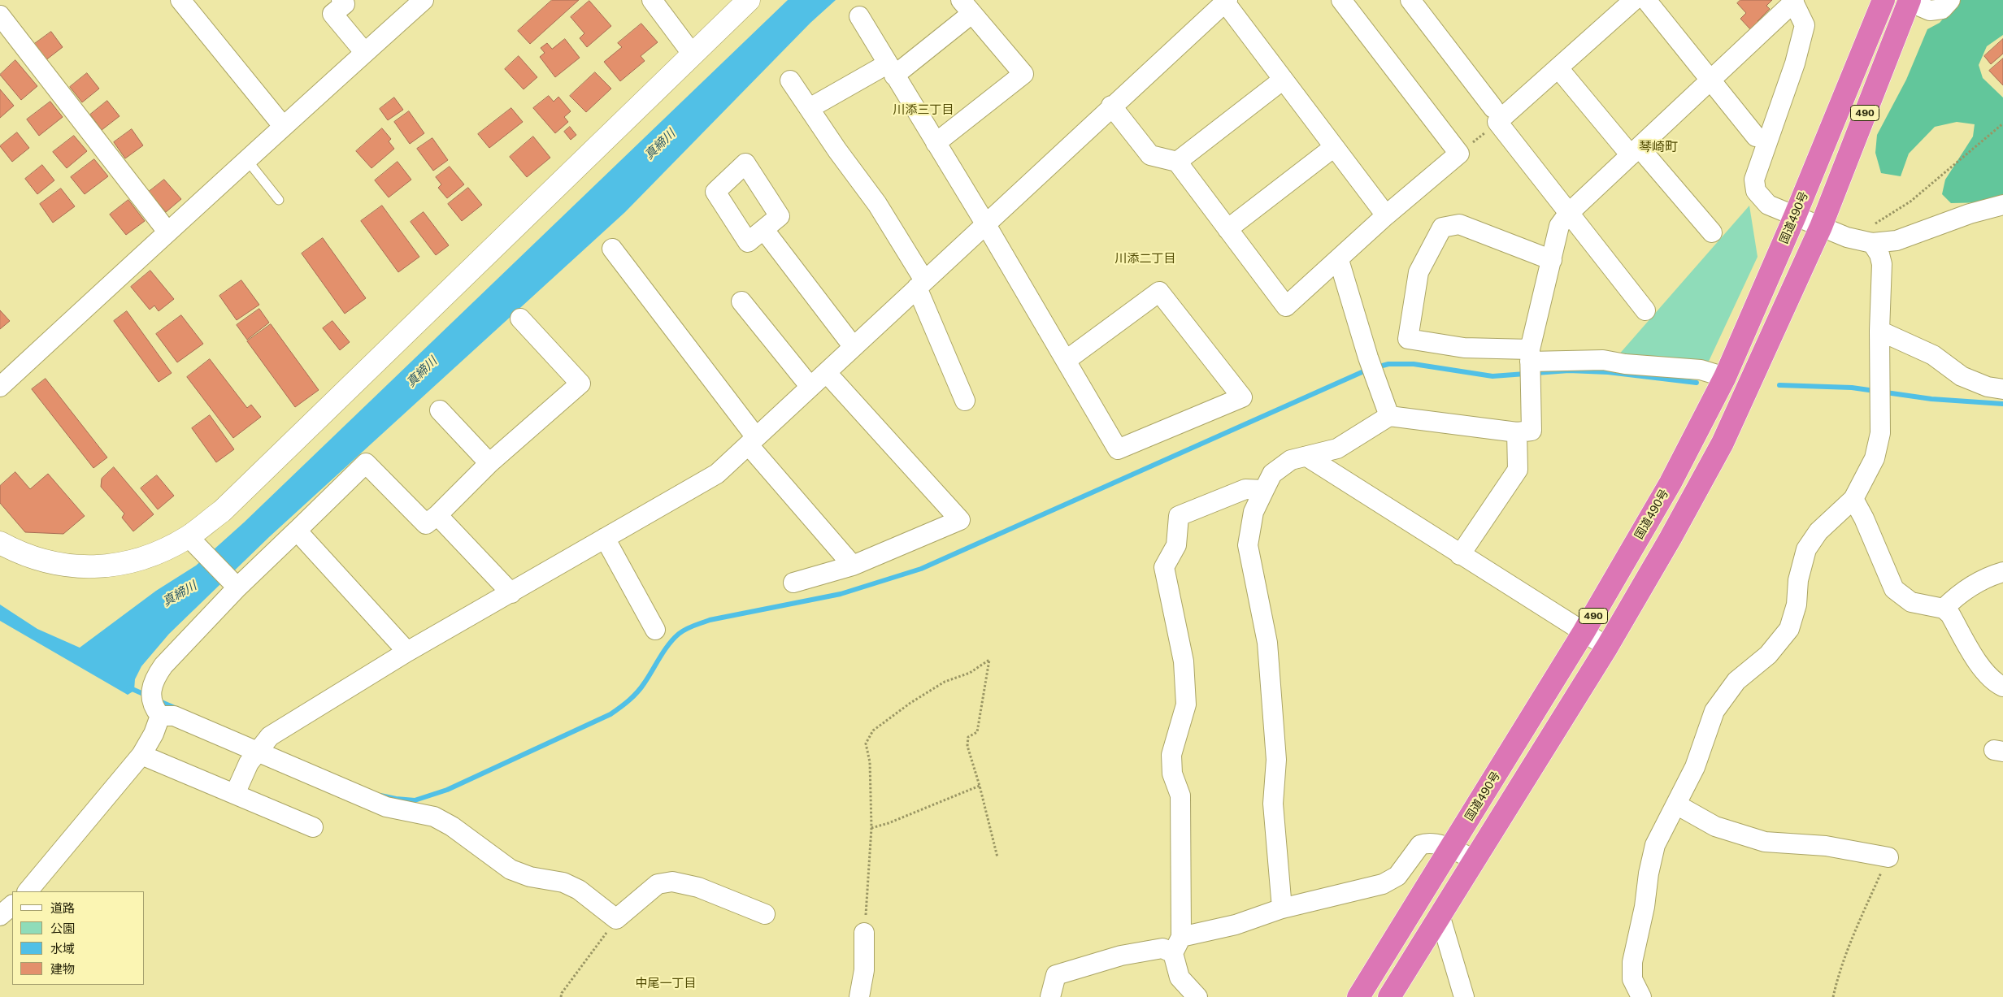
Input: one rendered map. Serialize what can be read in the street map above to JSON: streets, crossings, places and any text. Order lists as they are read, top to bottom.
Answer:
{
  "streets": {
    "highway": ["490", "国道490号"]
  },
  "districts": [
    "川添三丁目",
    "琴崎町",
    "川添二丁目",
    "中尾一丁目"
  ],
  "water": ["真締川"],
  "legend": [
    "道路",
    "公園",
    "水域",
    "建物"
  ]
}
